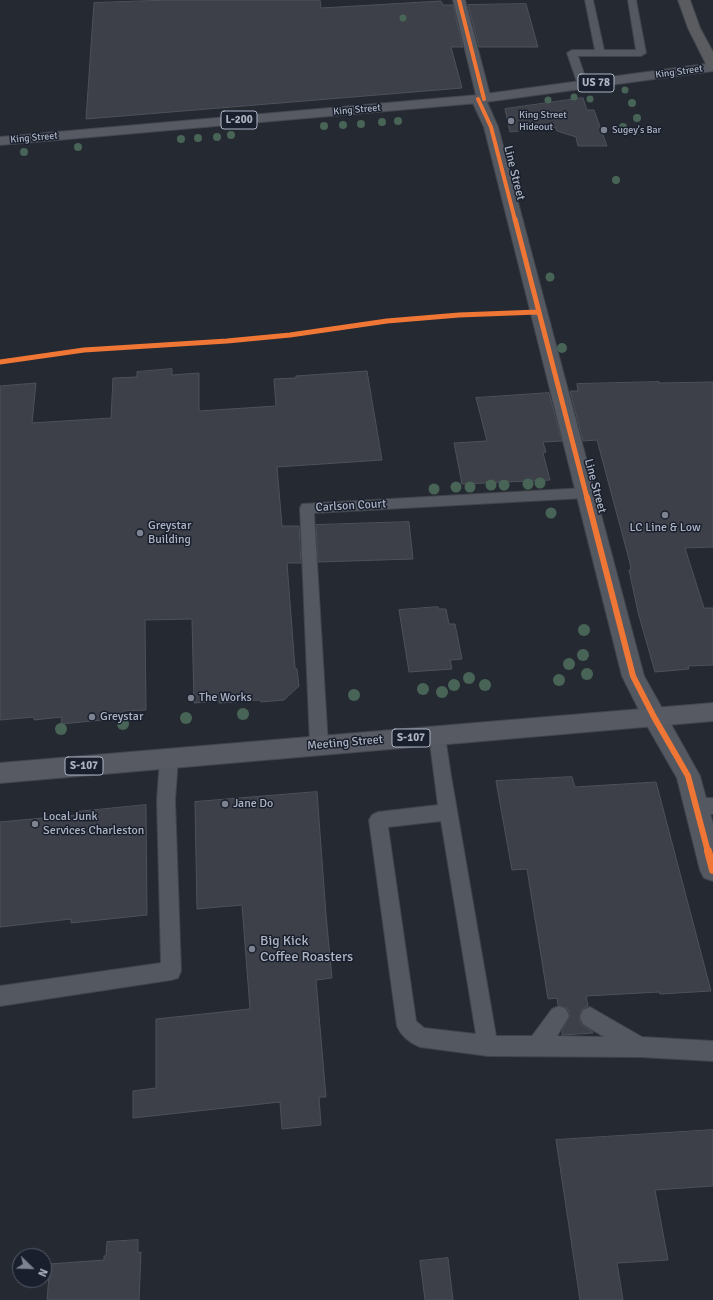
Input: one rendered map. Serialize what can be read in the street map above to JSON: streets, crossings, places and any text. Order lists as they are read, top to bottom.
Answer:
{
  "streets": {
    "main road": [
      "King Street",
      "US 78",
      "L-200",
      "S-107",
      "Meeting Street"
    ],
    "street": ["Line Street"],
    "lane": ["Carlson Court"]
  },
  "crossings": [
    ["King Street", "Line Street"],
    ["Line Street", "Carlson Court"],
    ["Line Street", "Meeting Street"],
    ["Carlson Court", "Meeting Street"]
  ],
  "places": [
    "King Street Hideout",
    "Sugey's Bar",
    "LC Line & Low",
    "Greystar Building",
    "The Works",
    "Greystar",
    "Jane Do",
    "Local Junk Services Charleston",
    "Big Kick Coffee Roasters"
  ],
  "north": "bottom right"
}
